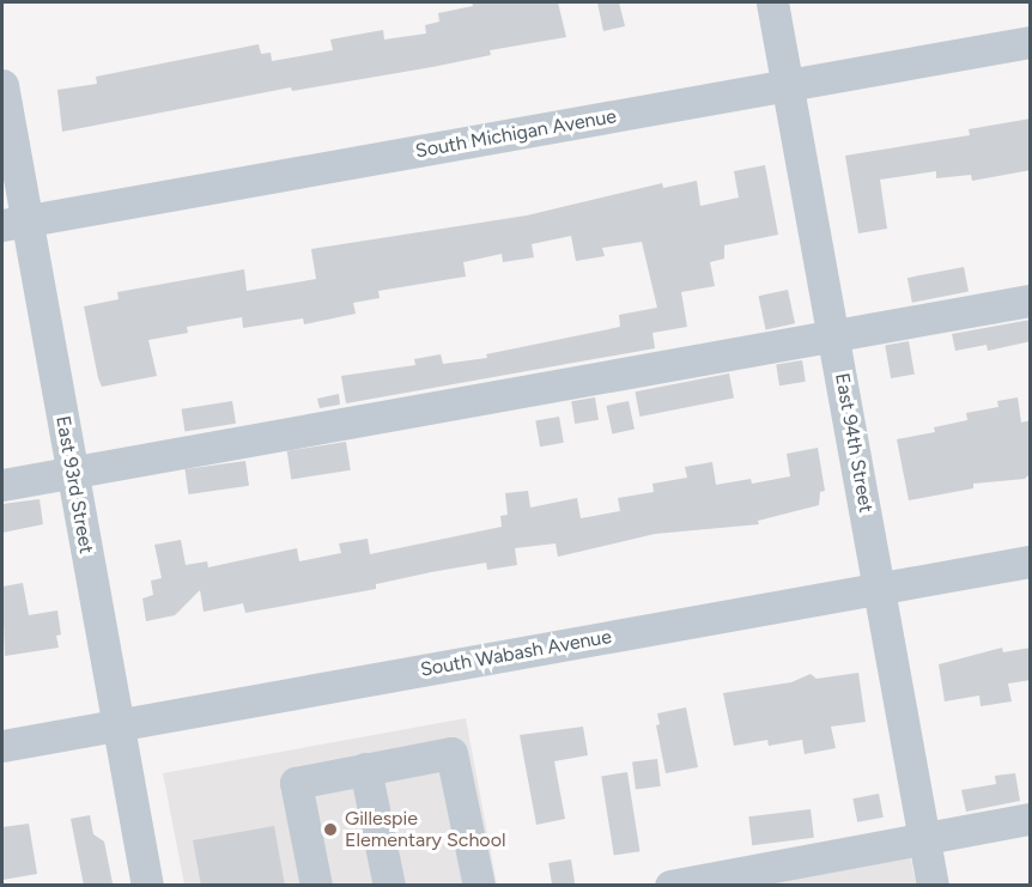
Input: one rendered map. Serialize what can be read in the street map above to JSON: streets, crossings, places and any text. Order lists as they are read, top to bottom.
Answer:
{
  "streets": {
    "street": [
      "South Michigan Avenue",
      "East 94th Street",
      "East 93rd Street",
      "South Wabash Avenue"
    ]
  },
  "crossings": [
    ["South Michigan Avenue", "East 94th Street"],
    ["South Michigan Avenue", "East 93rd Street"],
    ["East 94th Street", "South Wabash Avenue"],
    ["East 93rd Street", "South Wabash Avenue"]
  ],
  "places": ["Gillespie Elementary School"]
}
